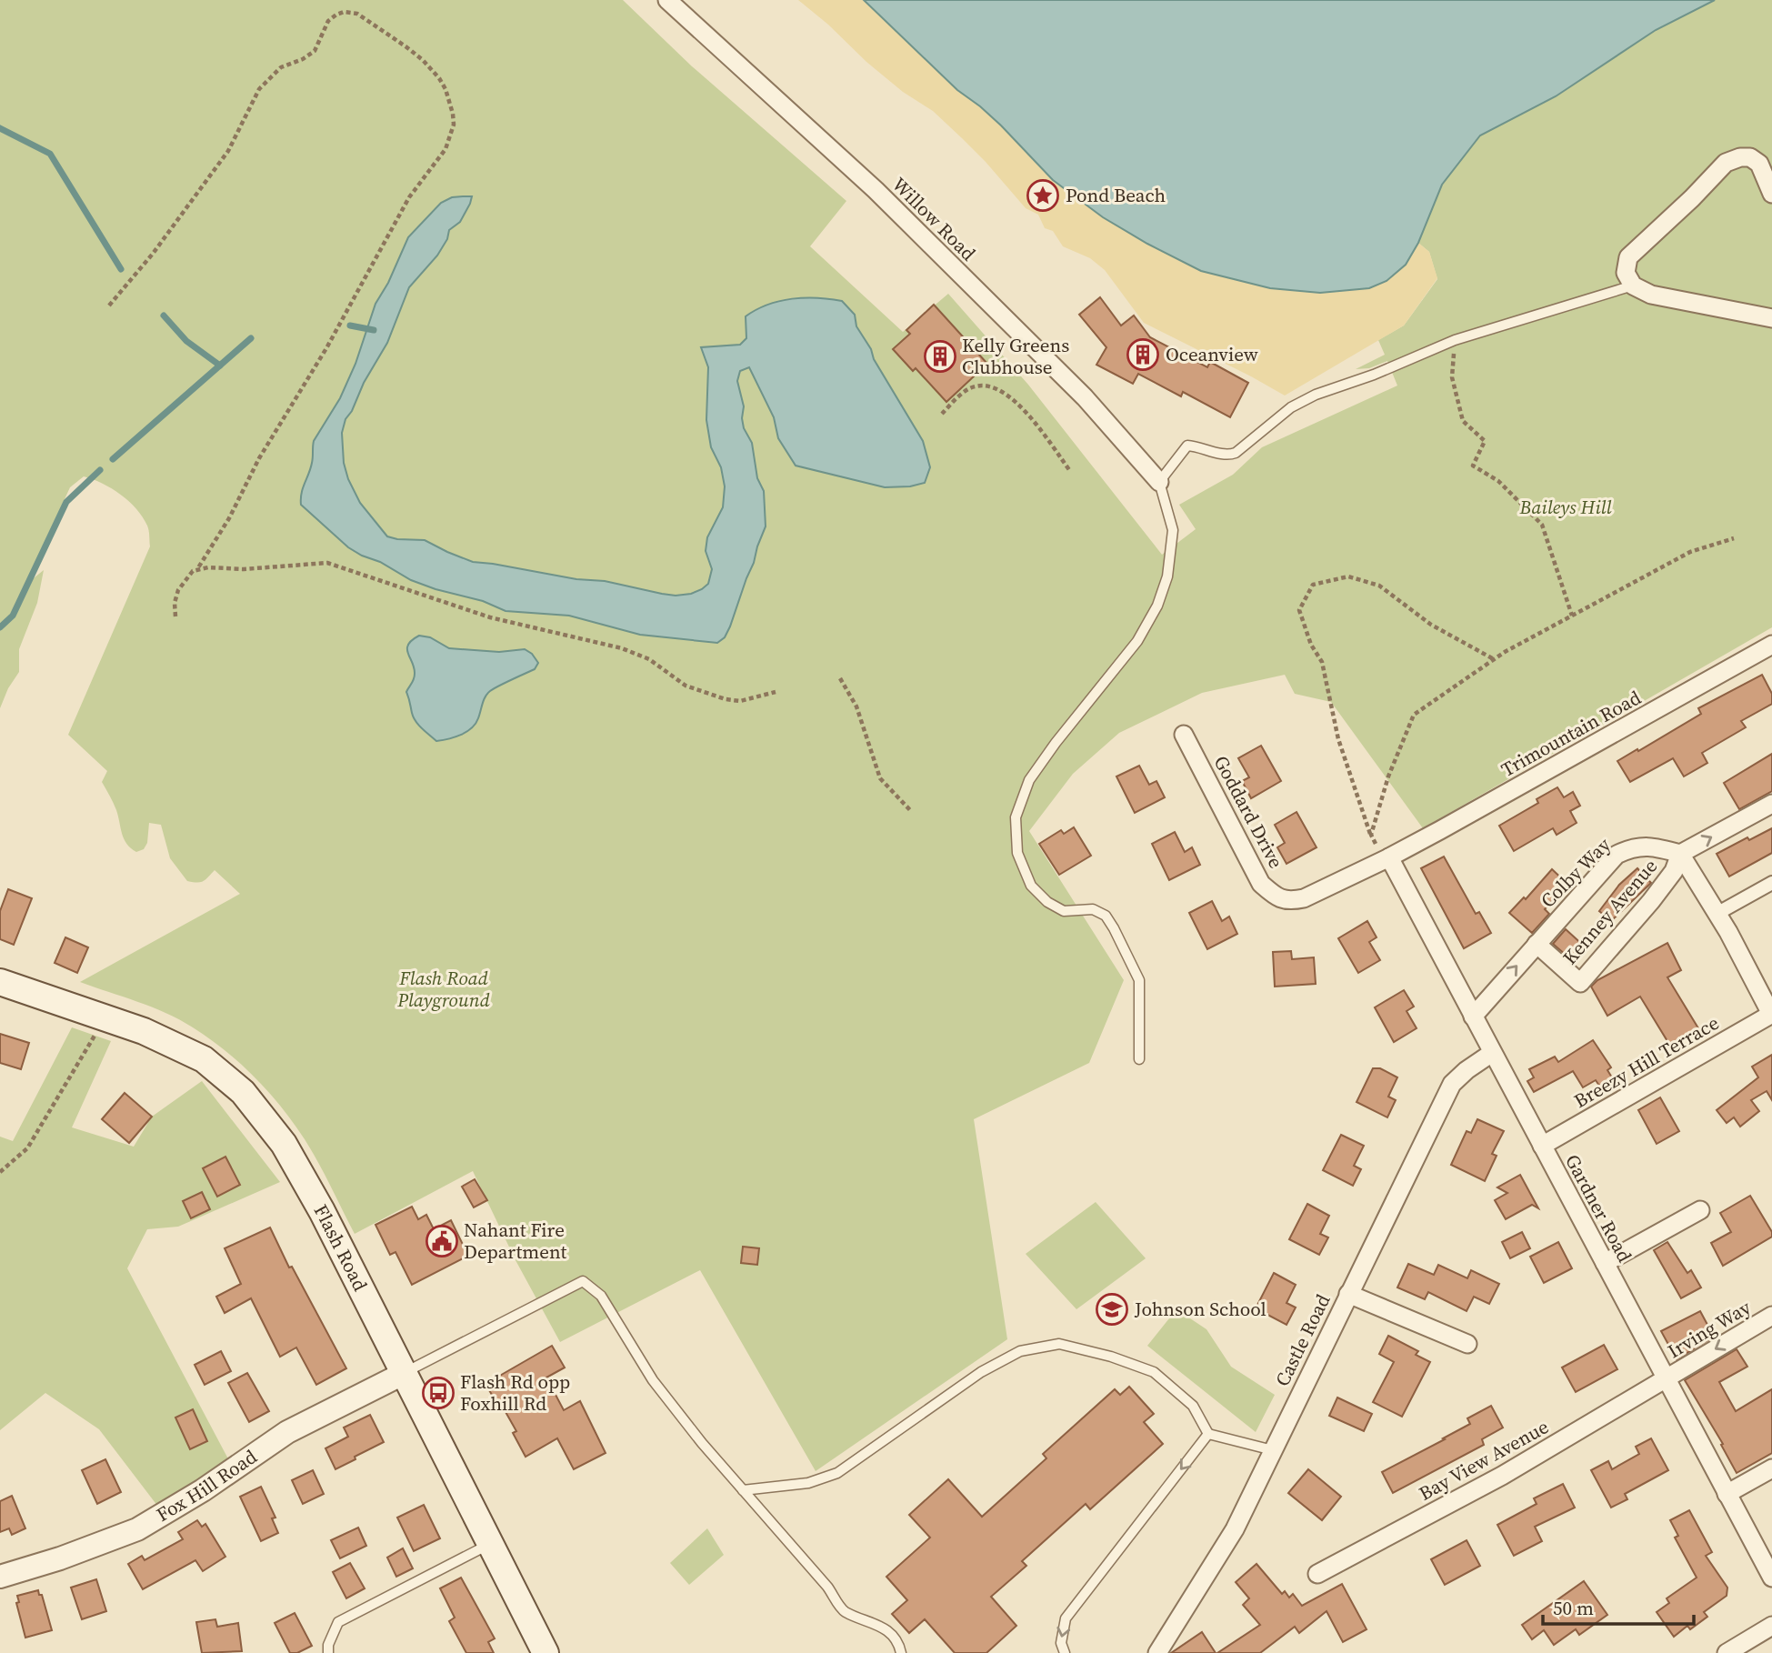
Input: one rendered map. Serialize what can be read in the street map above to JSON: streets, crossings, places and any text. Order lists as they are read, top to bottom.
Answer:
{
  "streets": {
    "main road": ["Flash Road"],
    "street": [
      "Willow Road",
      "Trimountain Road",
      "Goddard Drive",
      "Colby Way",
      "Kenney Avenue",
      "Breezy Hill Terrace",
      "Gardner Road",
      "Irving Way",
      "Castle Road",
      "Bay View Avenue",
      "Fox Hill Road"
    ]
  },
  "crossings": [
    ["Trimountain Road", "Goddard Drive"],
    ["Trimountain Road", "Gardner Road"],
    ["Goddard Drive", "Gardner Road"],
    ["Colby Way", "Kenney Avenue"],
    ["Colby Way", "Gardner Road"],
    ["Breezy Hill Terrace", "Gardner Road"],
    ["Gardner Road", "Irving Way"],
    ["Gardner Road", "Castle Road"],
    ["Gardner Road", "Bay View Avenue"],
    ["Flash Road", "Fox Hill Road"],
    ["Irving Way", "Bay View Avenue"]
  ],
  "parks": ["Baileys Hill", "Flash Road Playground"],
  "places": {
    "place": ["Pond Beach"],
    "building": ["Oceanview", "Kelly Greens Clubhouse"],
    "public building": ["Nahant Fire Department"],
    "school or university": ["Johnson School"],
    "bus stop": ["Flash Rd opp Foxhill Rd"]
  },
  "scale_bar": "50 m"
}
